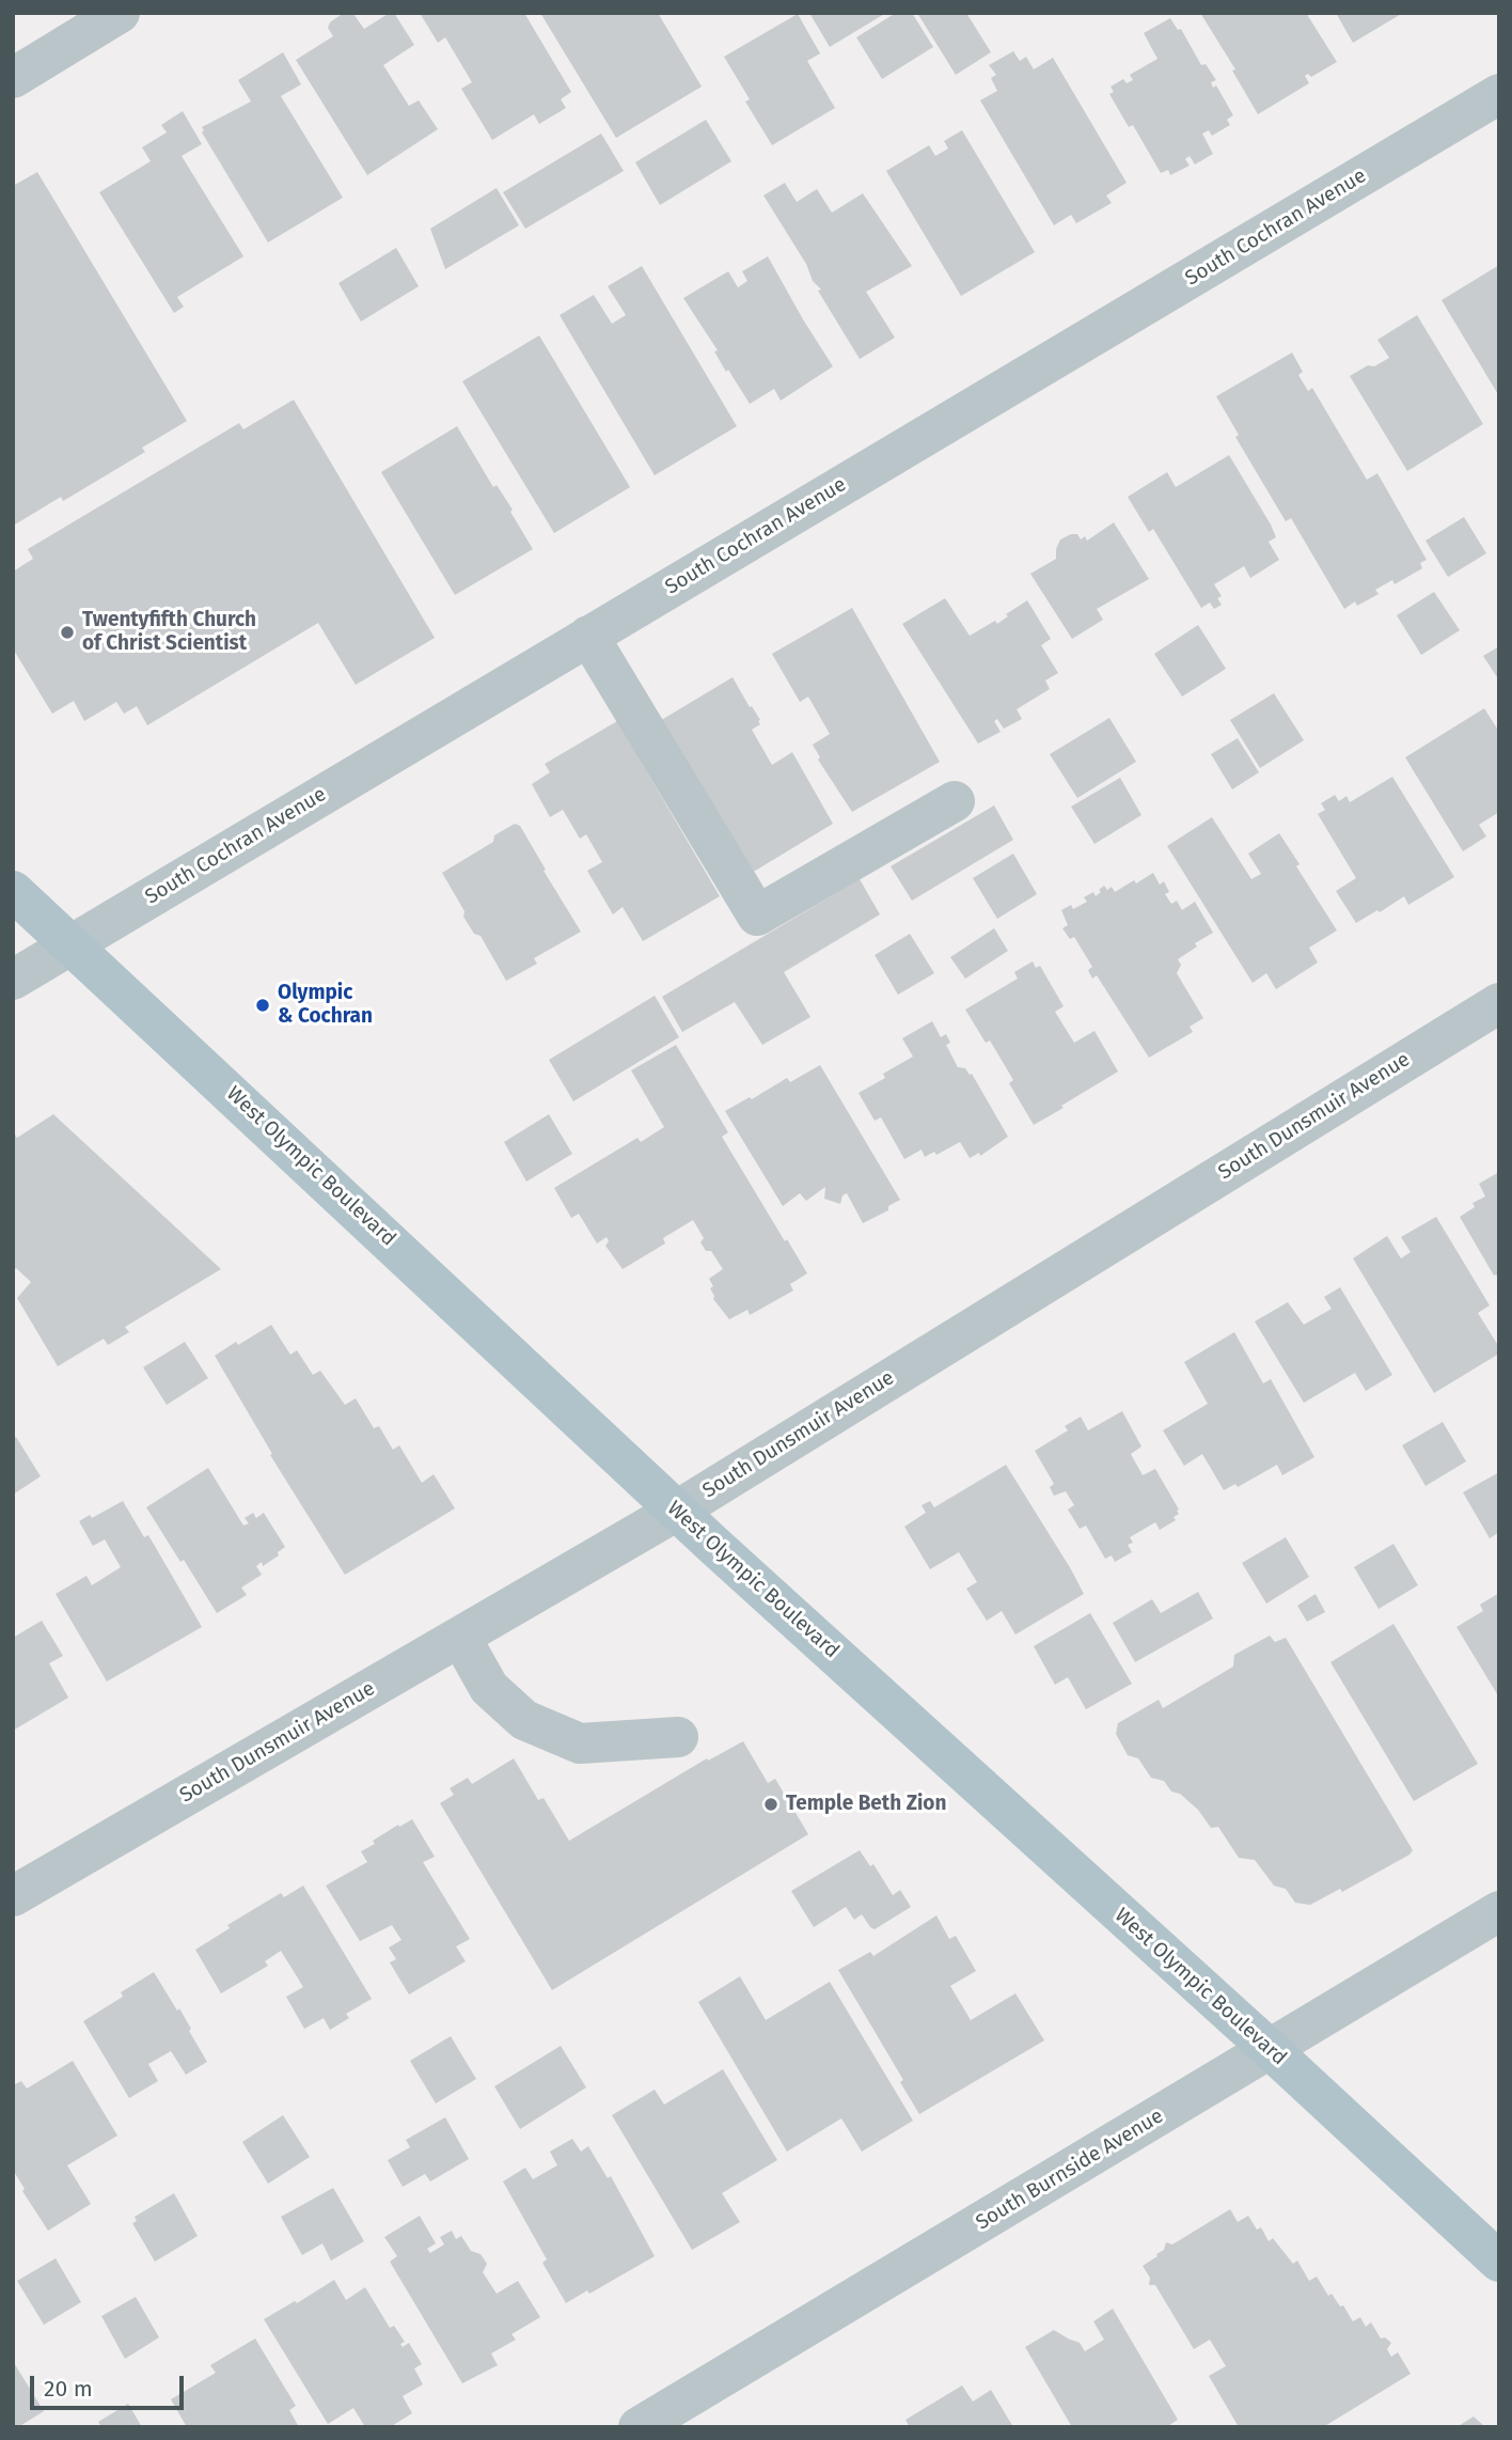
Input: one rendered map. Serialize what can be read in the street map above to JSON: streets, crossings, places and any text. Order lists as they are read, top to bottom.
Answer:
{
  "streets": {
    "main road": ["West Olympic Boulevard"],
    "street": ["South Cochran Avenue", "South Dunsmuir Avenue", "South Burnside Avenue"]
  },
  "crossings": [
    ["South Cochran Avenue", "West Olympic Boulevard"],
    ["South Dunsmuir Avenue", "West Olympic Boulevard"],
    ["West Olympic Boulevard", "South Burnside Avenue"]
  ],
  "places": ["Twentyfifth Church of Christ Scientist", "Olympic & Cochran", "Temple Beth Zion"],
  "scale_bar": "20 m"
}
